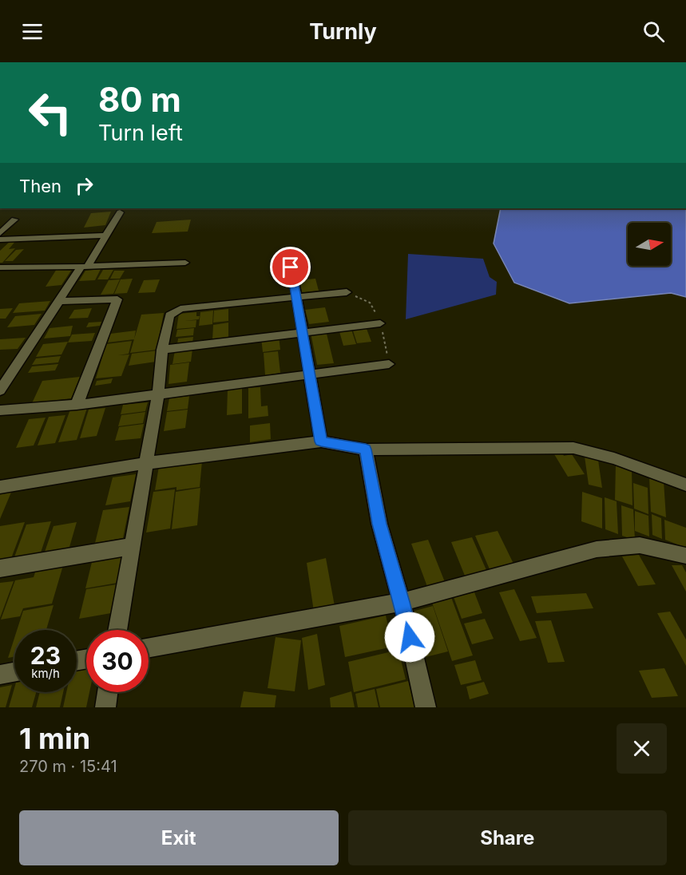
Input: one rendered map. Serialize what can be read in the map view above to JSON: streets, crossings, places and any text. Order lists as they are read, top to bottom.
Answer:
{
  "north": "right",
  "page": {
    "header": "Turnly",
    "turn": ["80 m", "Turn left"],
    "then": "Then",
    "speed": "23 km/h",
    "limit": "30",
    "heading": ["1 min", "270 m · 15:41"],
    "buttons": ["Exit", "Share"]
  }
}
